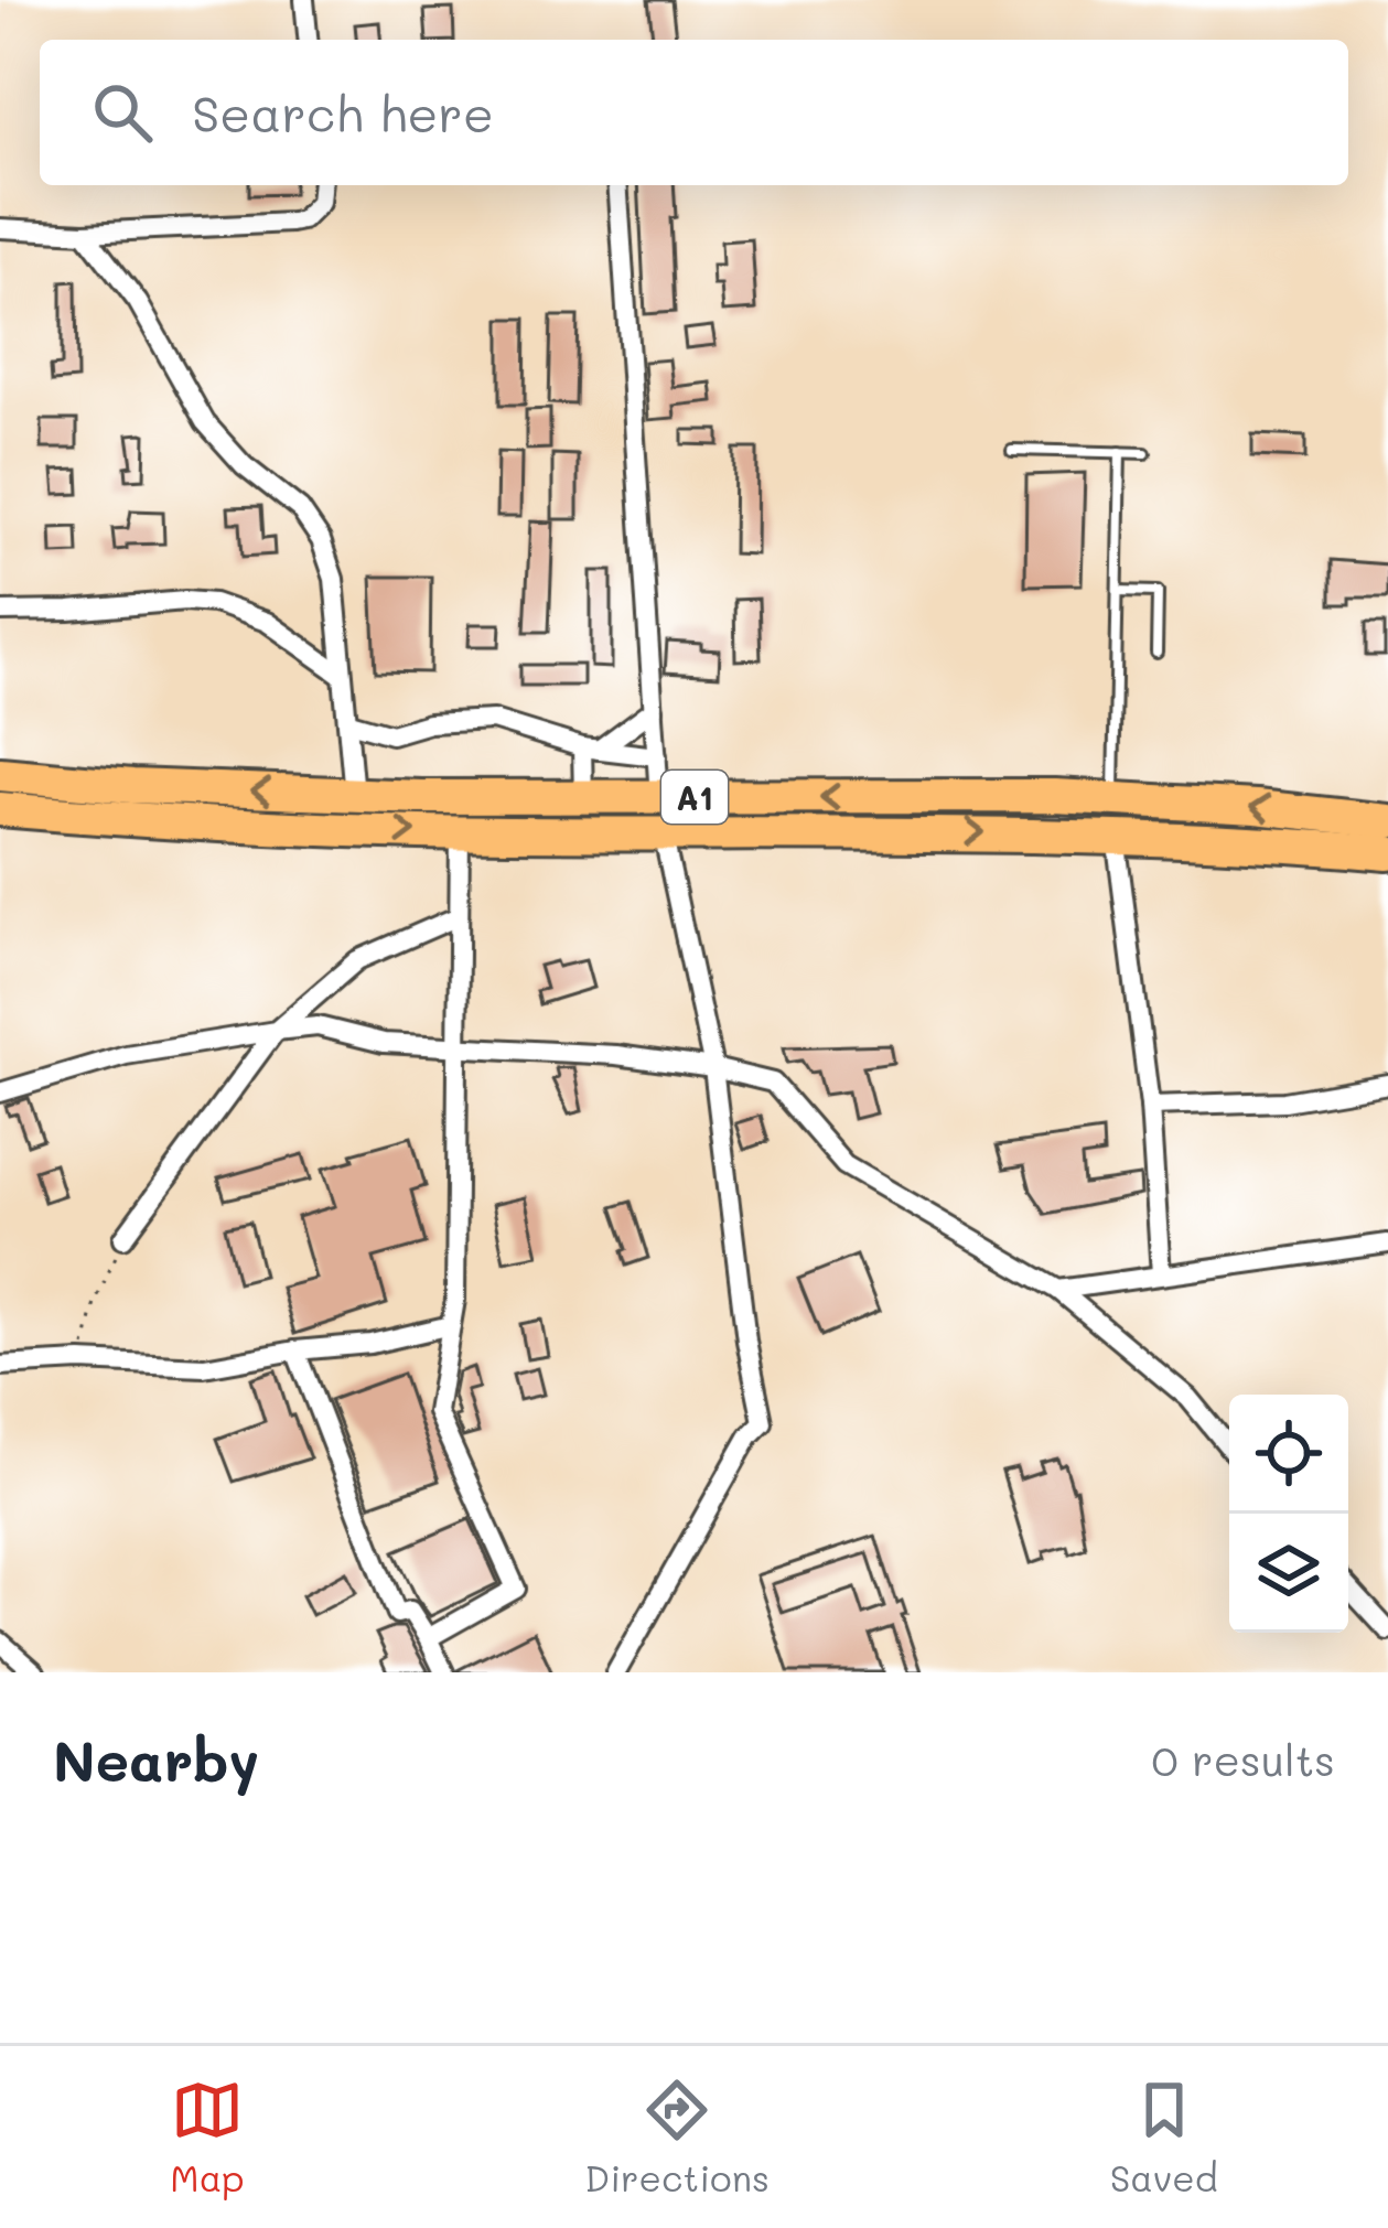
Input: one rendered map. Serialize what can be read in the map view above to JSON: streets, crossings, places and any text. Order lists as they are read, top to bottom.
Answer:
{
  "streets": {
    "highway": ["A1"]
  },
  "page": {
    "search": "Search here",
    "heading": ["Nearby", "0 results"],
    "nav": ["Map", "Directions", "Saved"]
  }
}
